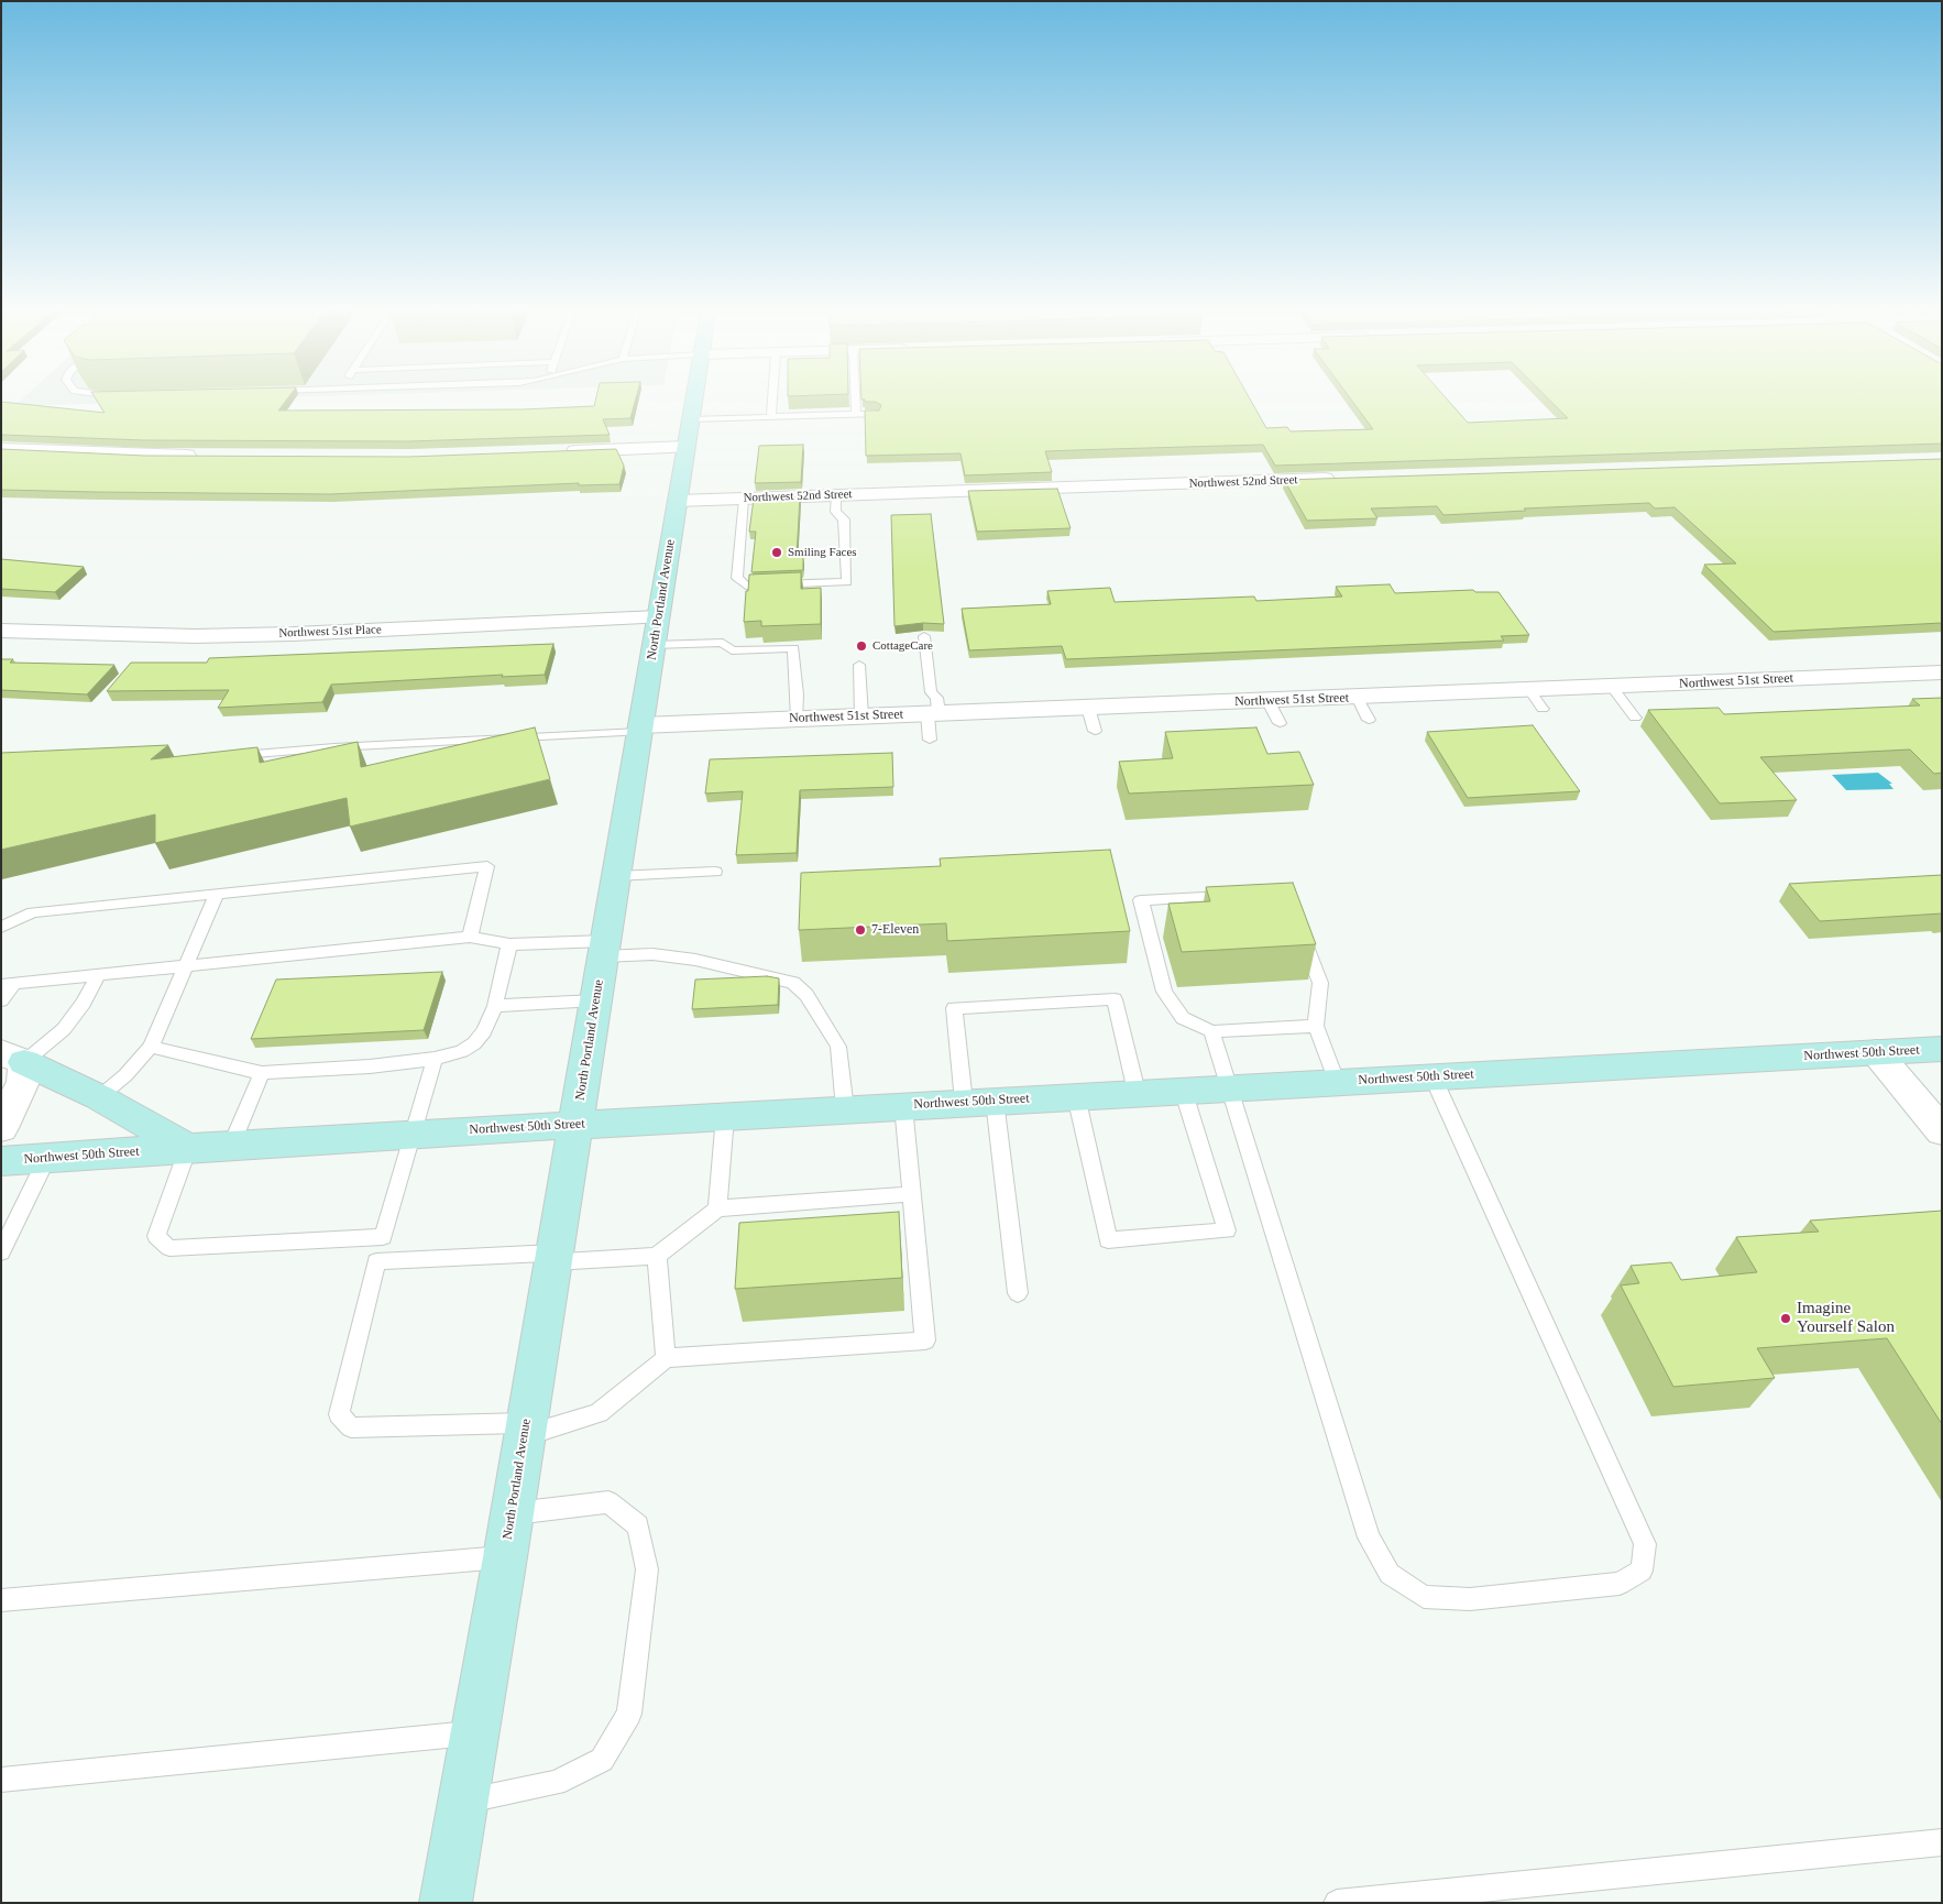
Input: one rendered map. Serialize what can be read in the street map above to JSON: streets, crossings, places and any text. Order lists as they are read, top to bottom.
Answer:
{
  "streets": {
    "main road": ["North Portland Avenue", "Northwest 50th Street"],
    "street": ["Northwest 52nd Street", "Northwest 51st Place", "Northwest 51st Street"]
  },
  "crossings": [
    ["Northwest 52nd Street", "North Portland Avenue"],
    ["North Portland Avenue", "Northwest 51st Place"],
    ["North Portland Avenue", "Northwest 51st Street"],
    ["North Portland Avenue", "Northwest 50th Street"]
  ],
  "places": [
    "Smiling Faces",
    "CottageCare",
    "7-Eleven",
    "Imagine Yourself Salon"
  ]
}
